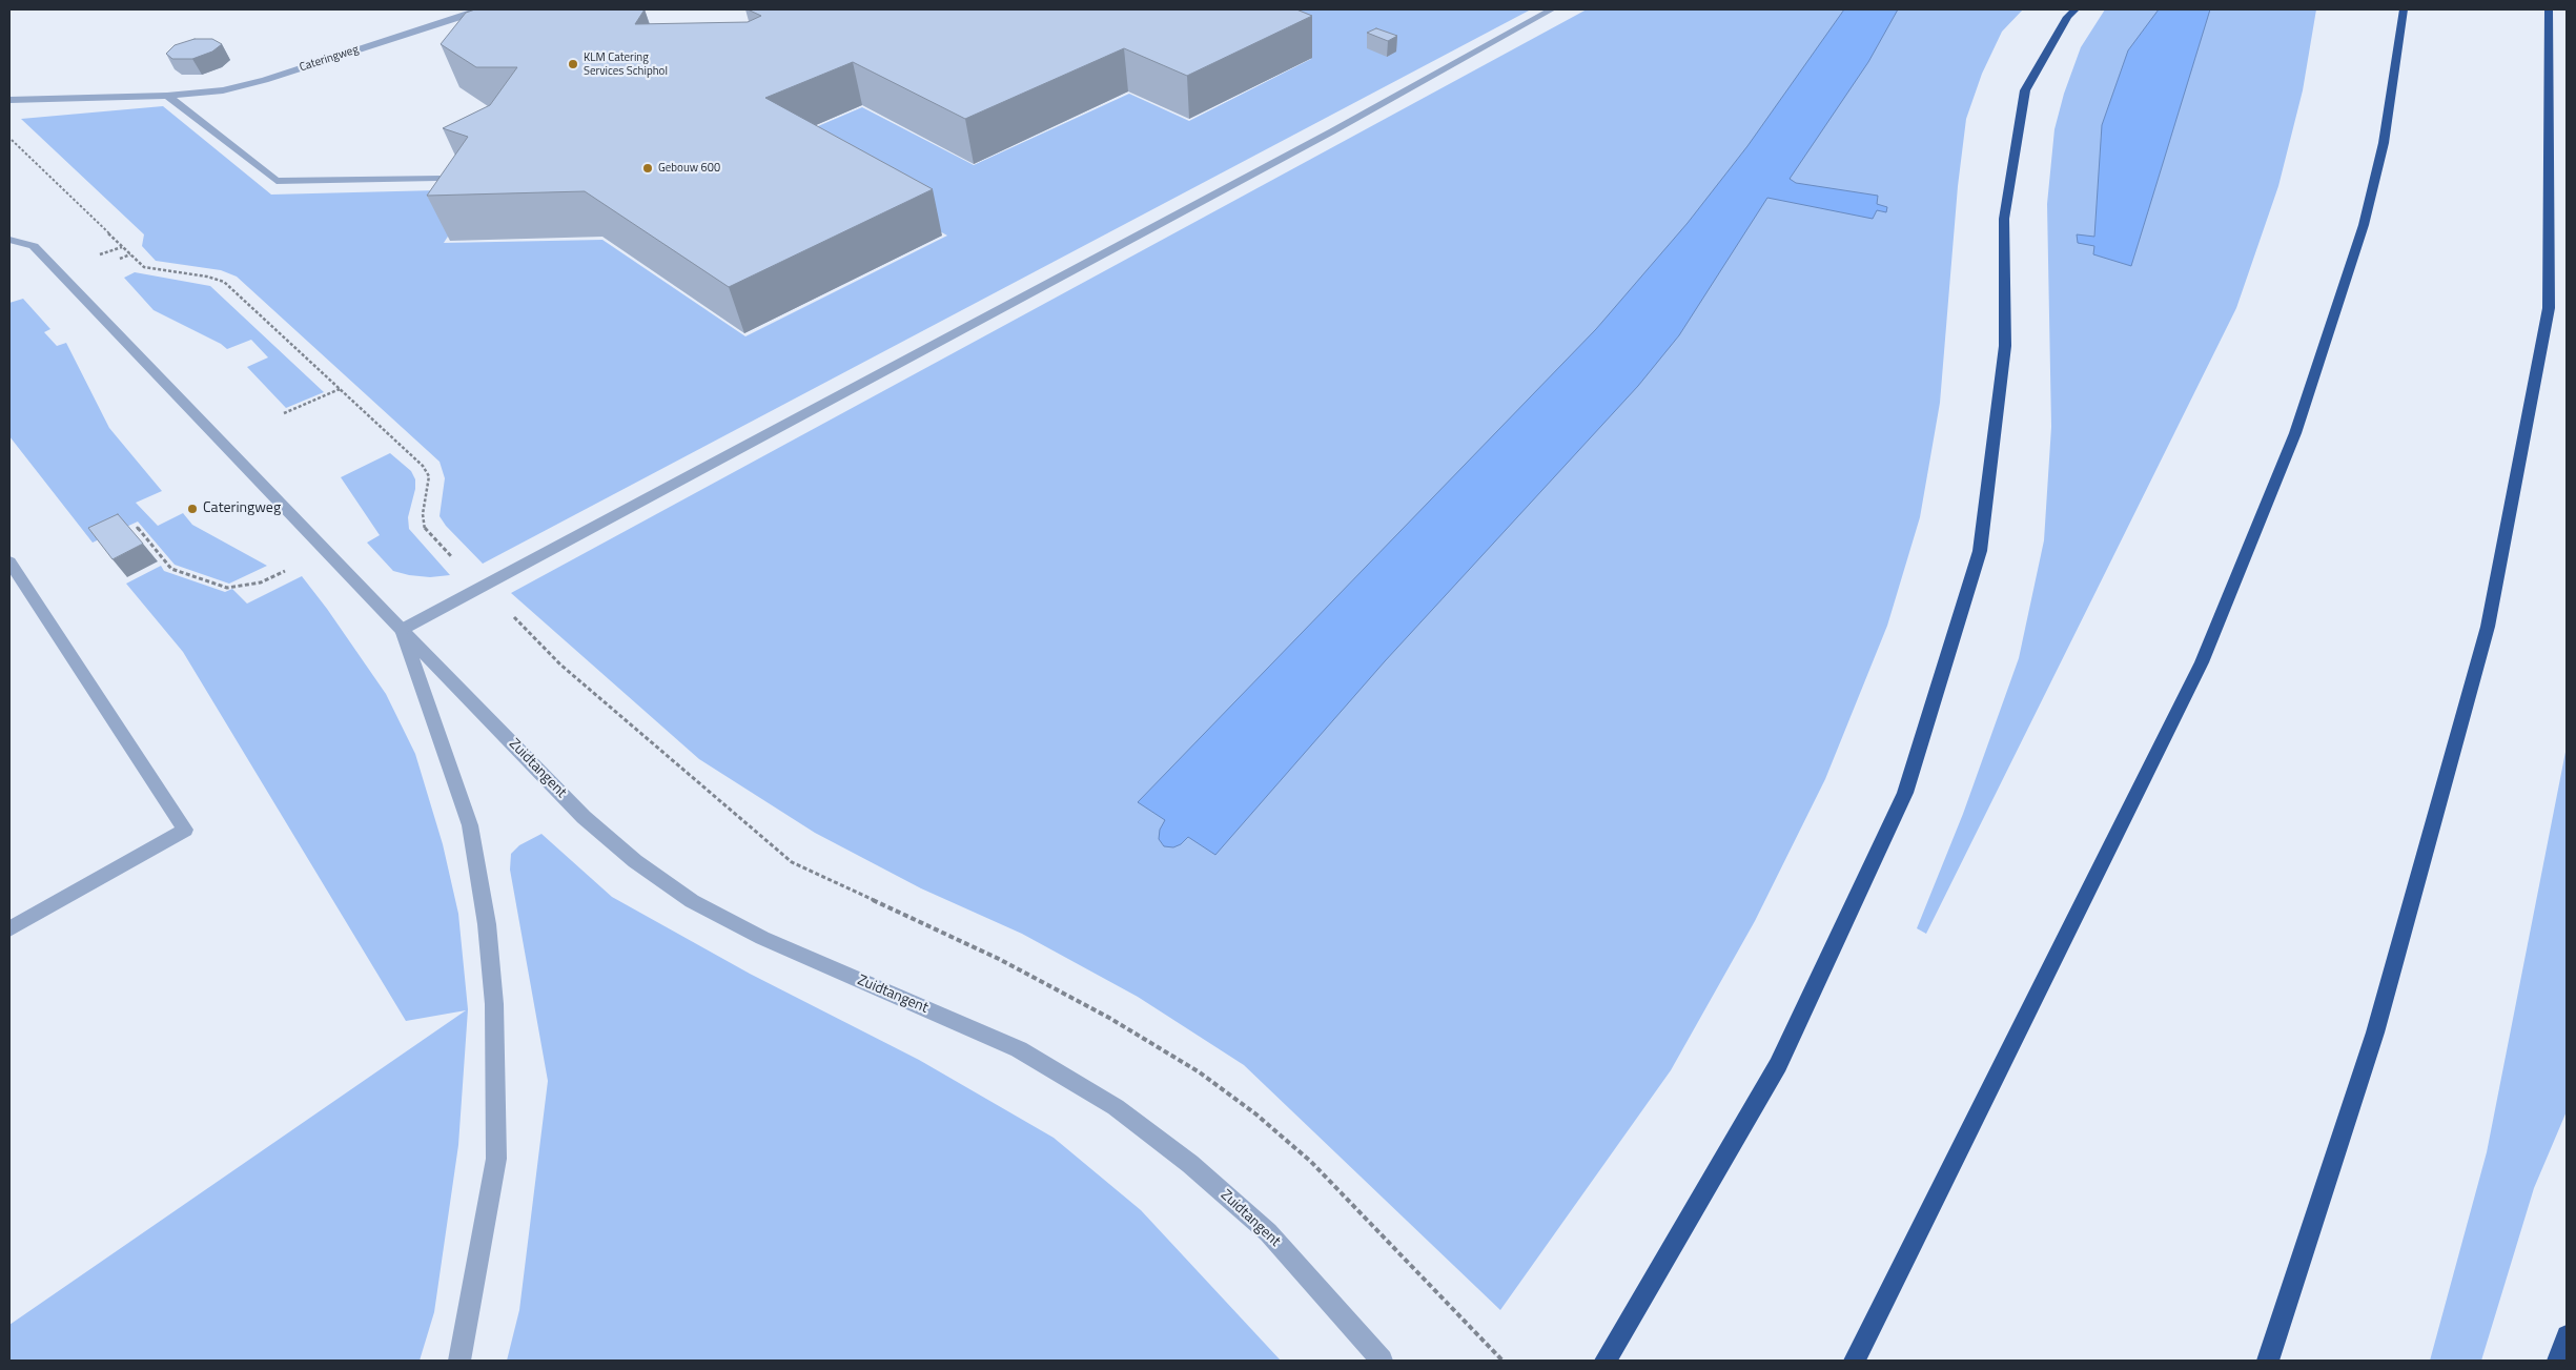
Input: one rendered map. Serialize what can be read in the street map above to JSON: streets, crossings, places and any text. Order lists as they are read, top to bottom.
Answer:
{
  "streets": {
    "street": ["Cateringweg", "Zuidtangent"]
  },
  "places": ["KLM Catering Services Schiphol", "Gebouw 600", "Cateringweg"]
}
